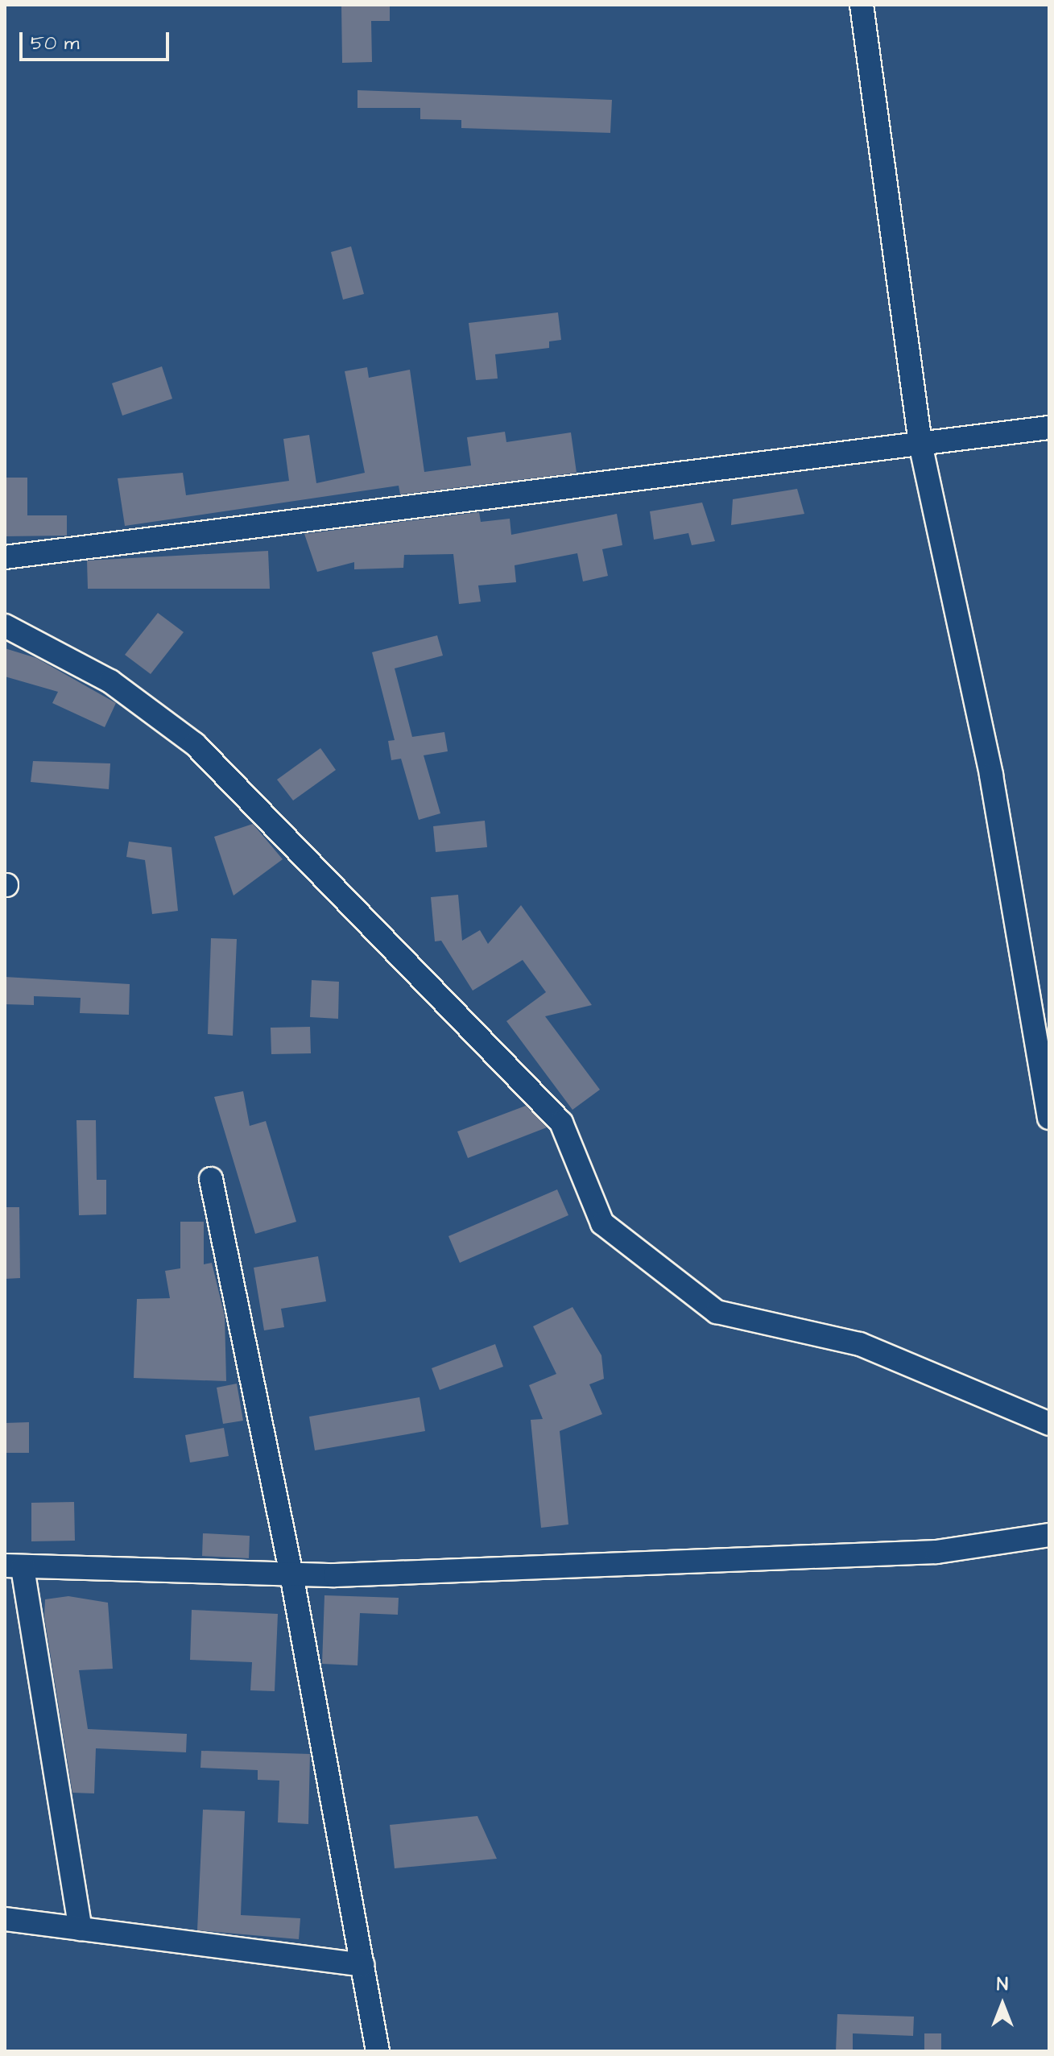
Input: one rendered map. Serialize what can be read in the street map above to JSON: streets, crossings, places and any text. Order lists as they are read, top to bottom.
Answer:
{
  "scale_bar": "50 m",
  "north": "top"
}
